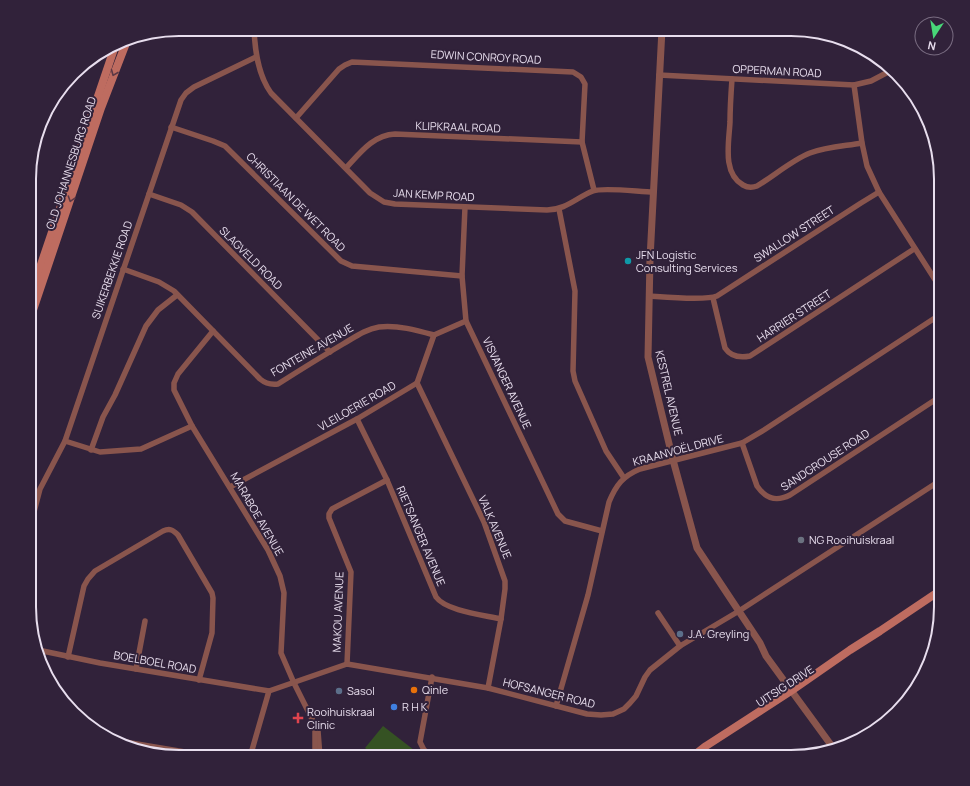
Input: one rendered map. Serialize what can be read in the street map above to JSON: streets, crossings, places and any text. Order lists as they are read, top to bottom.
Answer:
{
  "streets": {
    "main road": ["OLD JOHANNESBURG ROAD", "UITSIG DRIVE"],
    "street": [
      "EDWIN CONROY ROAD",
      "OPPERMAN ROAD",
      "KLIPKRAAL ROAD",
      "JAN KEMP ROAD",
      "CHRISTIAAN DE WET ROAD",
      "SWALLOW STREET",
      "SLAGVELD ROAD",
      "SUIKERBEKKIE ROAD",
      "HARRIER STREET",
      "FONTEINE AVENUE",
      "VISVANGER AVENUE",
      "KESTREL AVENUE",
      "VLEILOERIE ROAD",
      "KRAANVOËL DRIVE",
      "SANDGROUSE ROAD",
      "MARABOE AVENUE",
      "VALK AVENUE",
      "RIETSANGER AVENUE",
      "MAKOU AVENUE",
      "BOELBOEL ROAD",
      "HOFSANGER ROAD"
    ]
  },
  "crossings": [
    ["EDWIN CONROY ROAD", "KLIPKRAAL ROAD"],
    ["EDWIN CONROY ROAD", "JAN KEMP ROAD"],
    ["OPPERMAN ROAD", "KESTREL AVENUE"],
    ["KLIPKRAAL ROAD", "JAN KEMP ROAD"],
    ["JAN KEMP ROAD", "SUIKERBEKKIE ROAD"],
    ["JAN KEMP ROAD", "VISVANGER AVENUE"],
    ["CHRISTIAAN DE WET ROAD", "SUIKERBEKKIE ROAD"],
    ["CHRISTIAAN DE WET ROAD", "VISVANGER AVENUE"],
    ["SWALLOW STREET", "HARRIER STREET"],
    ["SLAGVELD ROAD", "SUIKERBEKKIE ROAD"],
    ["SLAGVELD ROAD", "FONTEINE AVENUE"],
    ["SUIKERBEKKIE ROAD", "FONTEINE AVENUE"],
    ["FONTEINE AVENUE", "MARABOE AVENUE"],
    ["VISVANGER AVENUE", "KRAANVOËL DRIVE"],
    ["KESTREL AVENUE", "KRAANVOËL DRIVE"],
    ["KESTREL AVENUE", "UITSIG DRIVE"],
    ["KESTREL AVENUE", "HOFSANGER ROAD"],
    ["VLEILOERIE ROAD", "MARABOE AVENUE"],
    ["VLEILOERIE ROAD", "VALK AVENUE"],
    ["VLEILOERIE ROAD", "RIETSANGER AVENUE"],
    ["KRAANVOËL DRIVE", "SANDGROUSE ROAD"],
    ["KRAANVOËL DRIVE", "HOFSANGER ROAD"],
    ["MARABOE AVENUE", "HOFSANGER ROAD"],
    ["VALK AVENUE", "RIETSANGER AVENUE"],
    ["VALK AVENUE", "HOFSANGER ROAD"],
    ["RIETSANGER AVENUE", "MAKOU AVENUE"],
    ["MAKOU AVENUE", "HOFSANGER ROAD"],
    ["BOELBOEL ROAD", "HOFSANGER ROAD"]
  ],
  "places": {
    "other": [
      "JFN Logistic Consulting Services",
      "NG Rooihuiskraal",
      "J.A. Greyling",
      "Qinle",
      "Sasol",
      "R H K"
    ],
    "health": ["Rooihuiskraal Clinic"]
  },
  "north": "bottom"
}
